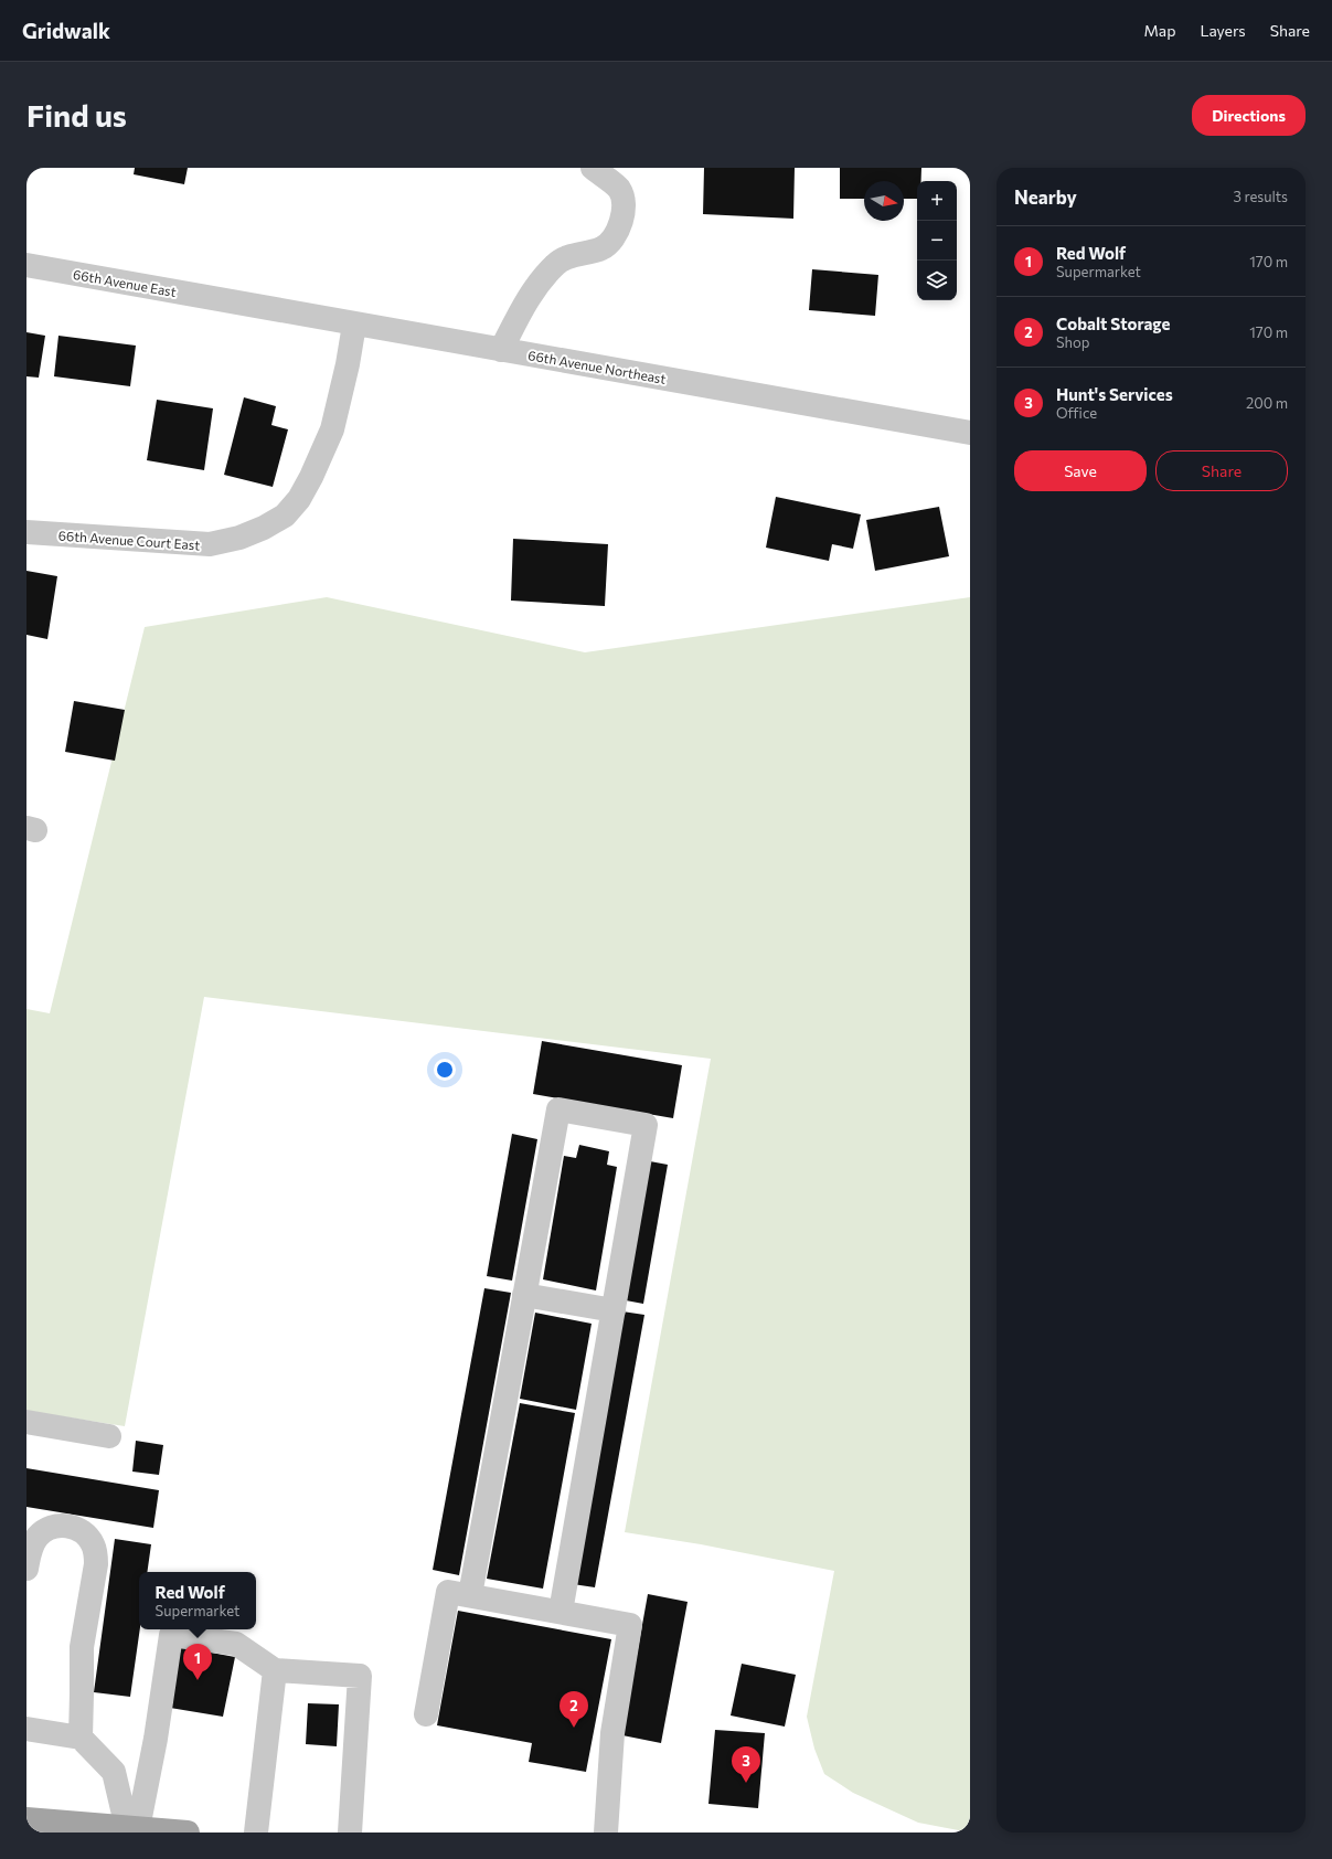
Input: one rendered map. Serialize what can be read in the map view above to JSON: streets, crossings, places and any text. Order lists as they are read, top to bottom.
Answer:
{
  "streets": {
    "street": ["66th Avenue East", "66th Avenue Northeast", "66th Avenue Court East"]
  },
  "crossings": [
    ["66th Avenue East", "66th Avenue Northeast"],
    ["66th Avenue Northeast", "66th Avenue Court East"]
  ],
  "north": "right",
  "page": {
    "header": "Gridwalk",
    "nav": ["Map", "Layers", "Share"],
    "buttons": [
      "Directions",
      ["Save", "Share"]
    ],
    "title": "Find us",
    "heading": ["Nearby", "3 results"],
    "map_buttons": ["+", "−"],
    "list": [
      {
        "mark": "1",
        "name": "Red Wolf",
        "note": "Supermarket",
        "value": "170 m"
      },
      {
        "mark": "2",
        "name": "Cobalt Storage",
        "note": "Shop",
        "value": "170 m"
      },
      {
        "mark": "3",
        "name": "Hunt's Services",
        "note": "Office",
        "value": "200 m"
      }
    ],
    "popup": ["Red Wolf", "Supermarket"],
    "pins": ["1", "2", "3"]
  }
}
